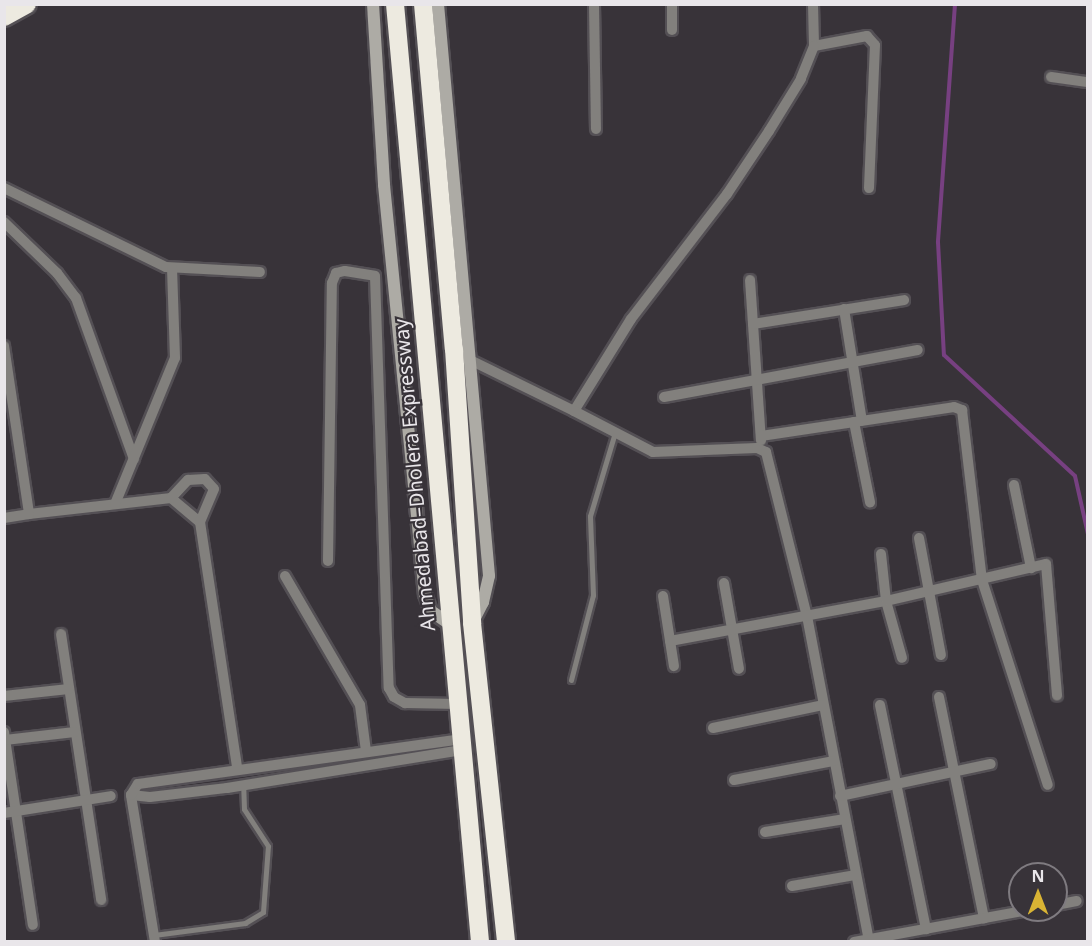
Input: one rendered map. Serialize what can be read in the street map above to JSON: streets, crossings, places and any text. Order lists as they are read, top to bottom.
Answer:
{
  "streets": {
    "highway": ["Ahmedabad–Dholera Expressway"]
  },
  "north": "top"
}
